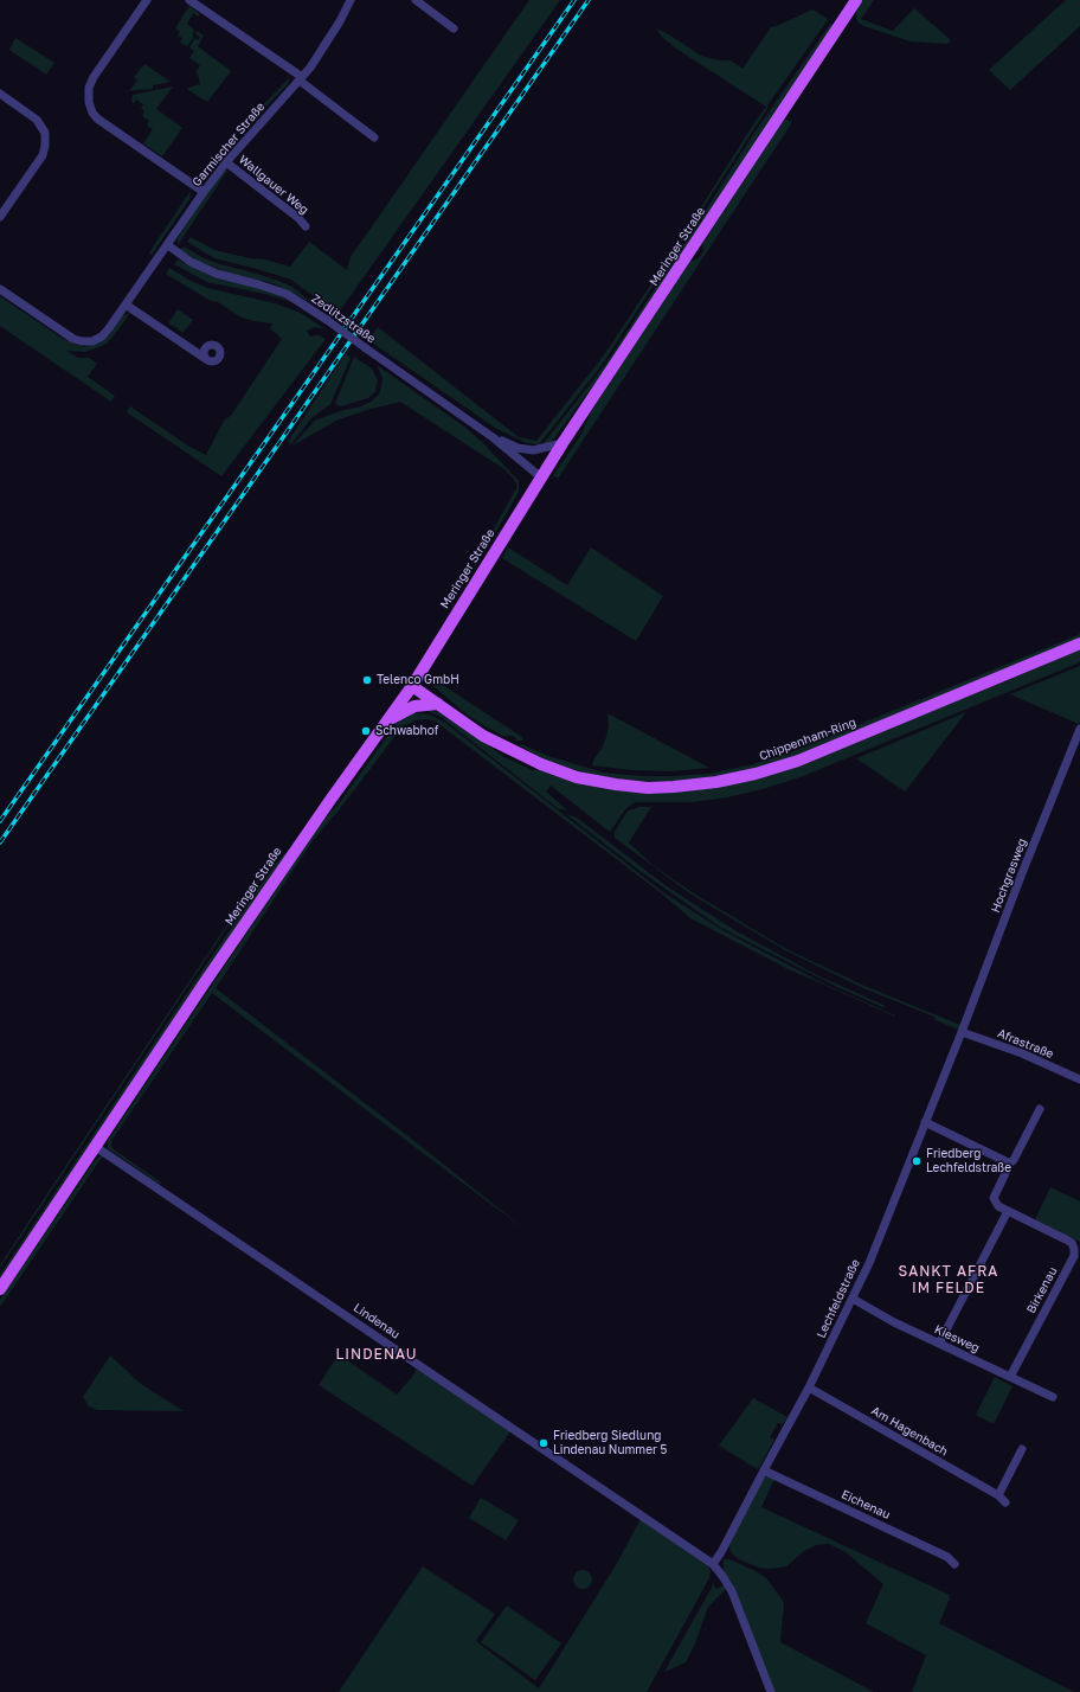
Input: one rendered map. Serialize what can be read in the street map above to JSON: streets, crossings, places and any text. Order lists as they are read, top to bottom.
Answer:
{
  "streets": {
    "main road": ["Meringer Straße", "Chippenham-Ring"],
    "street": [
      "Garmischer Straße",
      "Wallgauer Weg",
      "Zedlitzstraße",
      "Hochgrasweg",
      "Afrastraße",
      "Birkenau",
      "Lechfeldstraße",
      "Lindenau",
      "Kiesweg",
      "Am Hagenbach",
      "Eichenau"
    ]
  },
  "crossings": [
    ["Garmischer Straße", "Wallgauer Weg"],
    ["Garmischer Straße", "Zedlitzstraße"],
    ["Meringer Straße", "Zedlitzstraße"],
    ["Meringer Straße", "Chippenham-Ring"],
    ["Meringer Straße", "Lindenau"],
    ["Hochgrasweg", "Afrastraße"],
    ["Hochgrasweg", "Lechfeldstraße"],
    ["Afrastraße", "Lechfeldstraße"],
    ["Birkenau", "Kiesweg"],
    ["Lechfeldstraße", "Lindenau"],
    ["Lechfeldstraße", "Kiesweg"],
    ["Lechfeldstraße", "Am Hagenbach"],
    ["Lechfeldstraße", "Eichenau"]
  ],
  "districts": ["SANKT AFRA IM FELDE", "LINDENAU"],
  "places": [
    "Telenco GmbH",
    "Schwabhof",
    "Friedberg Lechfeldstraße",
    "Friedberg Siedlung Lindenau Nummer 5"
  ]
}
